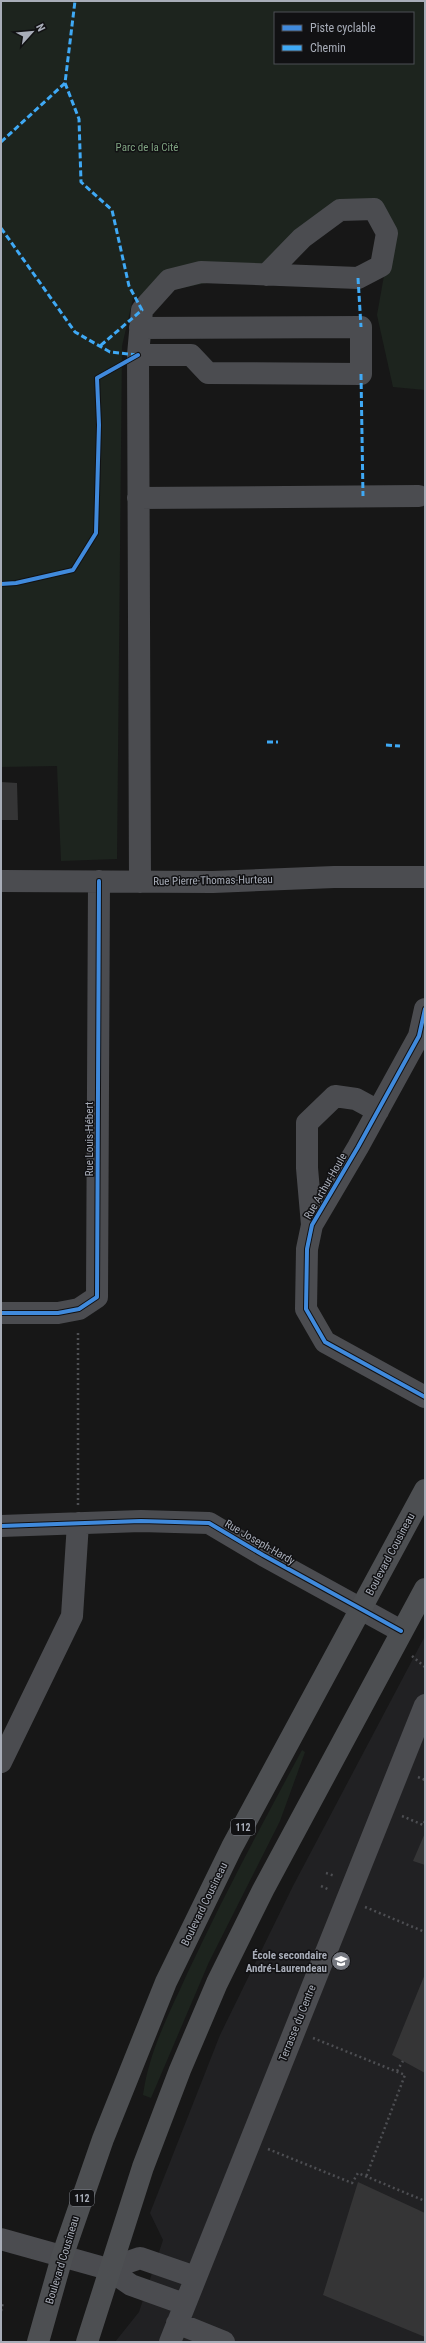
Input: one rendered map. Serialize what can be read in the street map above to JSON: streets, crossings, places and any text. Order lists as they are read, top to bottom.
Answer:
{
  "streets": {
    "main road": ["Boulevard Cousineau", "112"],
    "street": [
      "Rue Pierre-Thomas-Hurteau",
      "Rue Louis-Hébert",
      "Rue Arthur-Houle",
      "Rue Joseph-Hardy",
      "Terrasse du Centre"
    ]
  },
  "crossings": [
    ["Rue Pierre-Thomas-Hurteau", "Rue Louis-Hébert"],
    ["Rue Joseph-Hardy", "Boulevard Cousineau"]
  ],
  "parks": ["Parc de la Cité"],
  "places": {
    "school or university": ["École secondaire André-Laurendeau"]
  },
  "legend": ["Piste cyclable", "Chemin"],
  "north": "top right"
}
